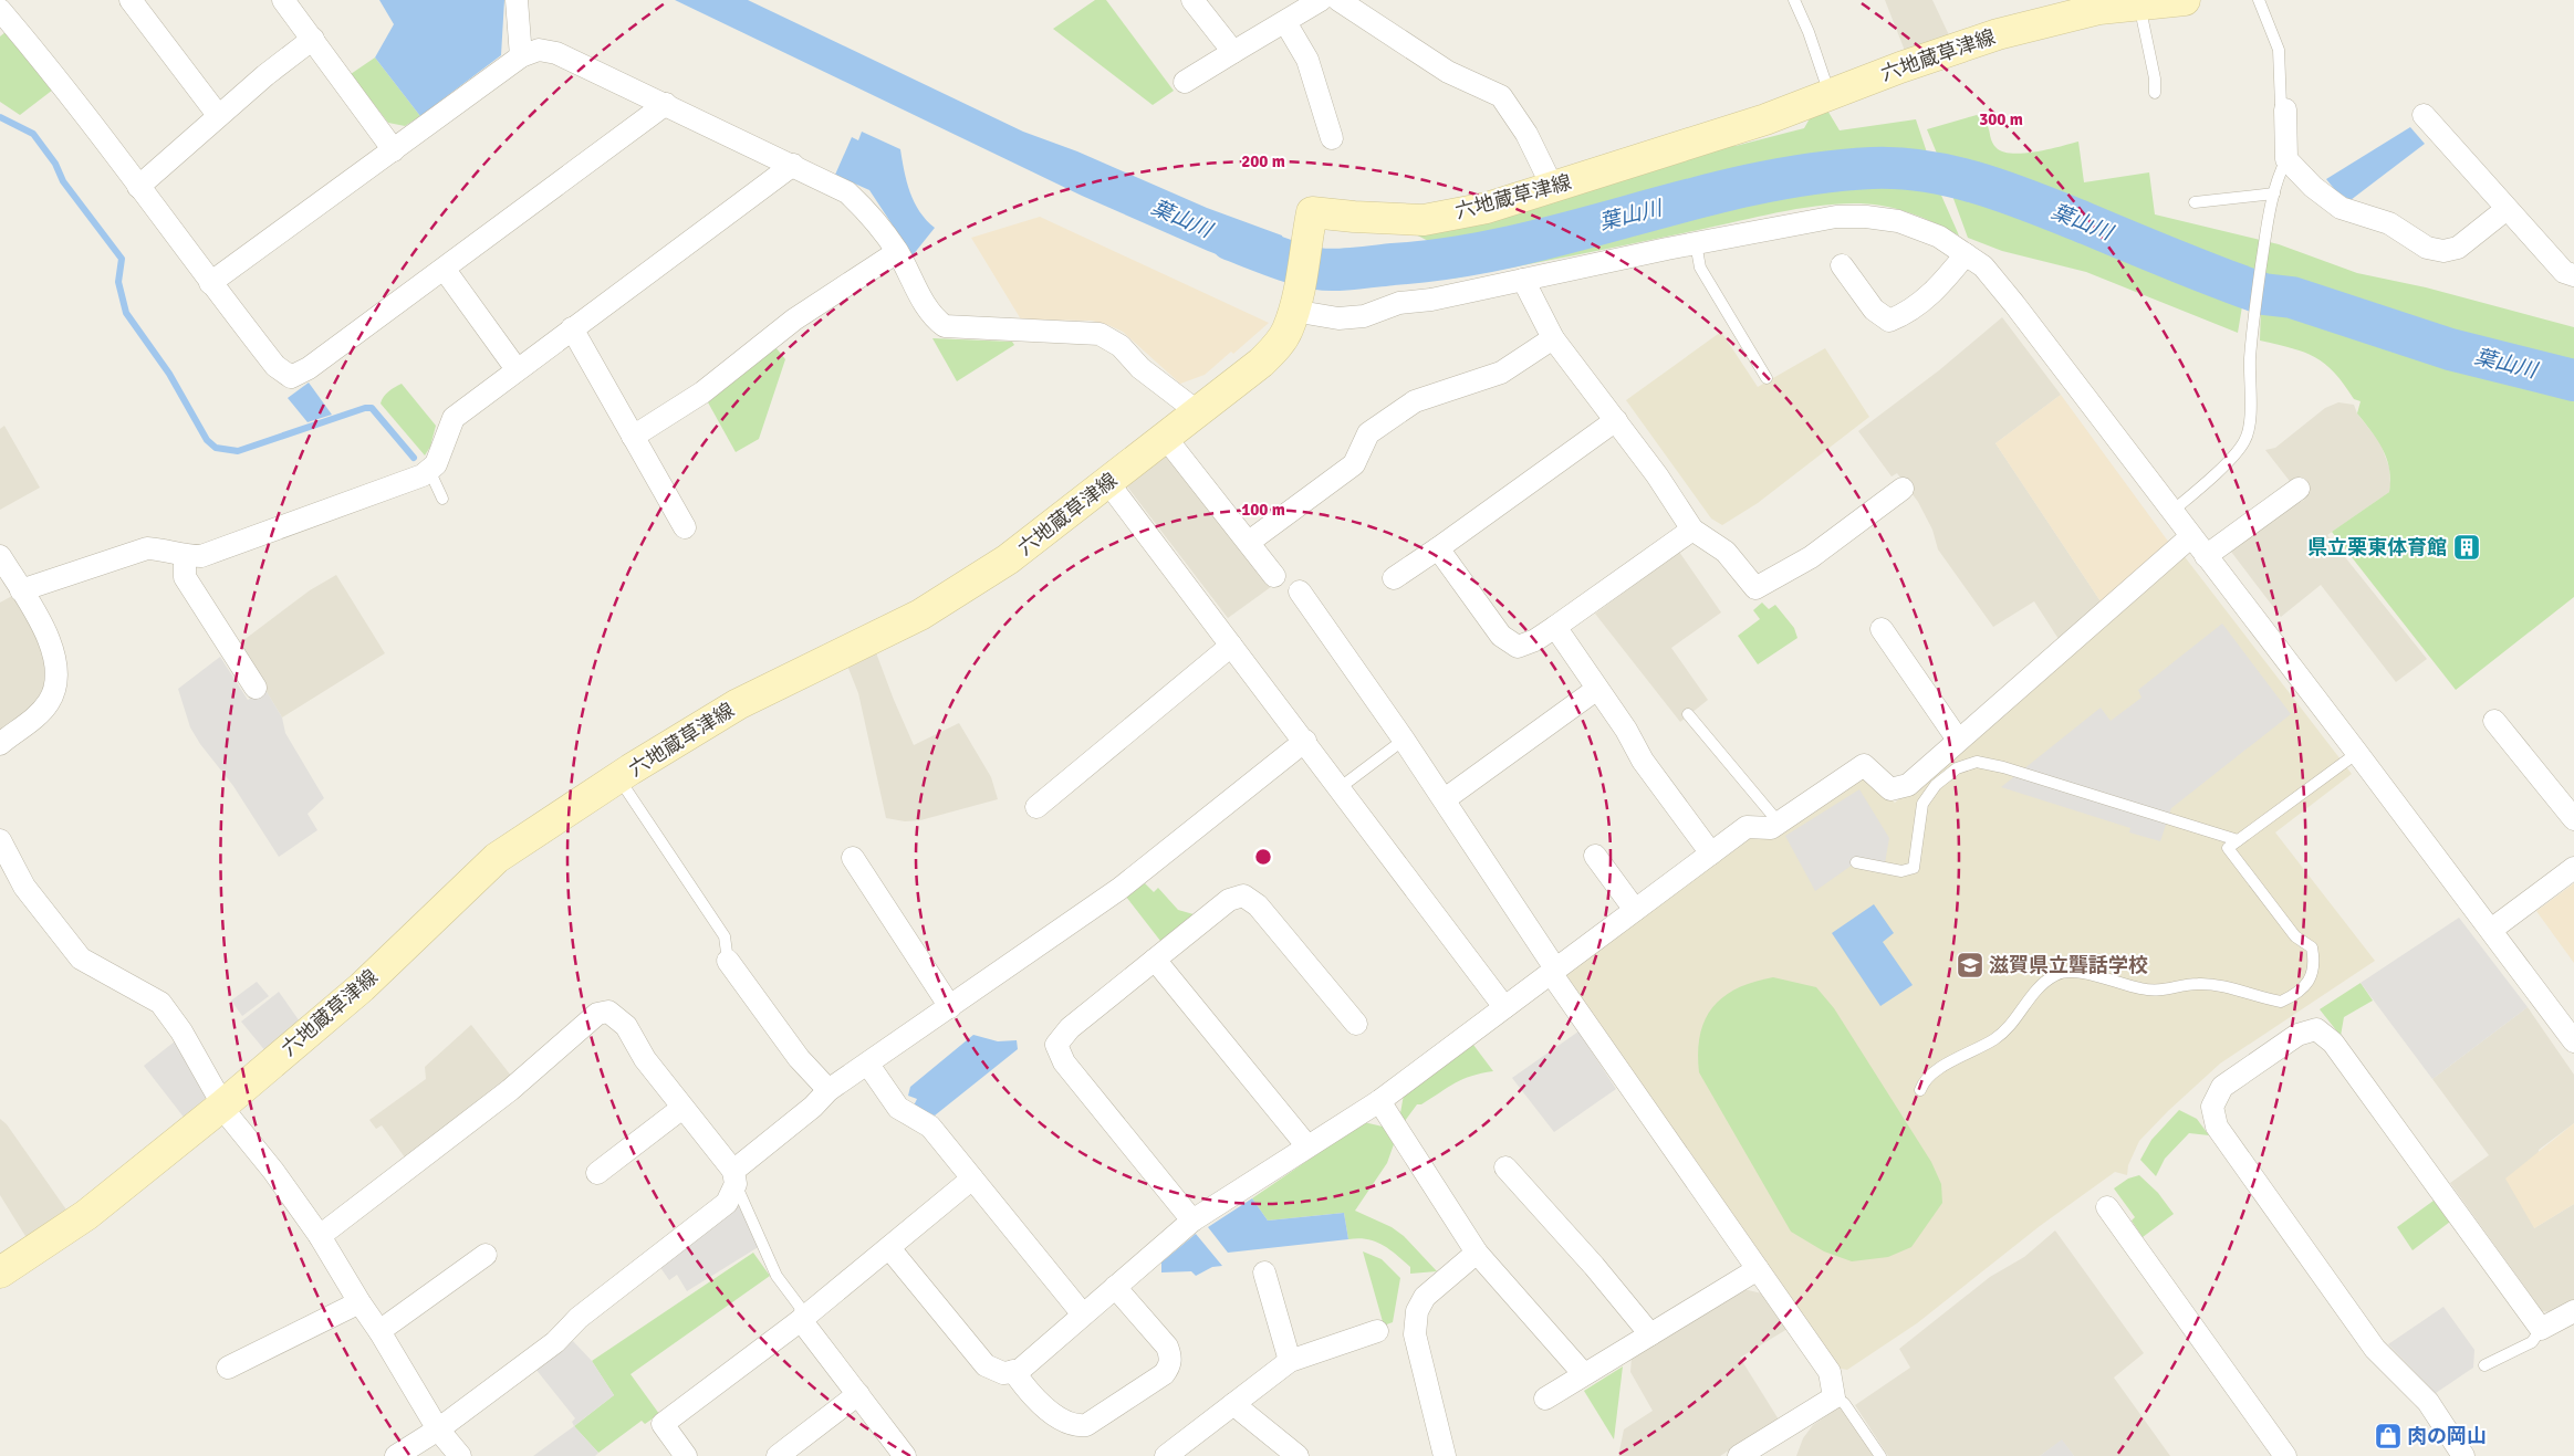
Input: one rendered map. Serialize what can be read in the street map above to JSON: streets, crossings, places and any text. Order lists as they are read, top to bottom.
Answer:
{
  "streets": {
    "main road": ["六地蔵草津線"]
  },
  "water": ["葉山川"],
  "places": {
    "building": ["県立栗東体育館"],
    "school or university": ["滋賀県立聾話学校"],
    "shop": ["肉の岡山"]
  },
  "rings": ["300 m", "200 m", "100 m"]
}
